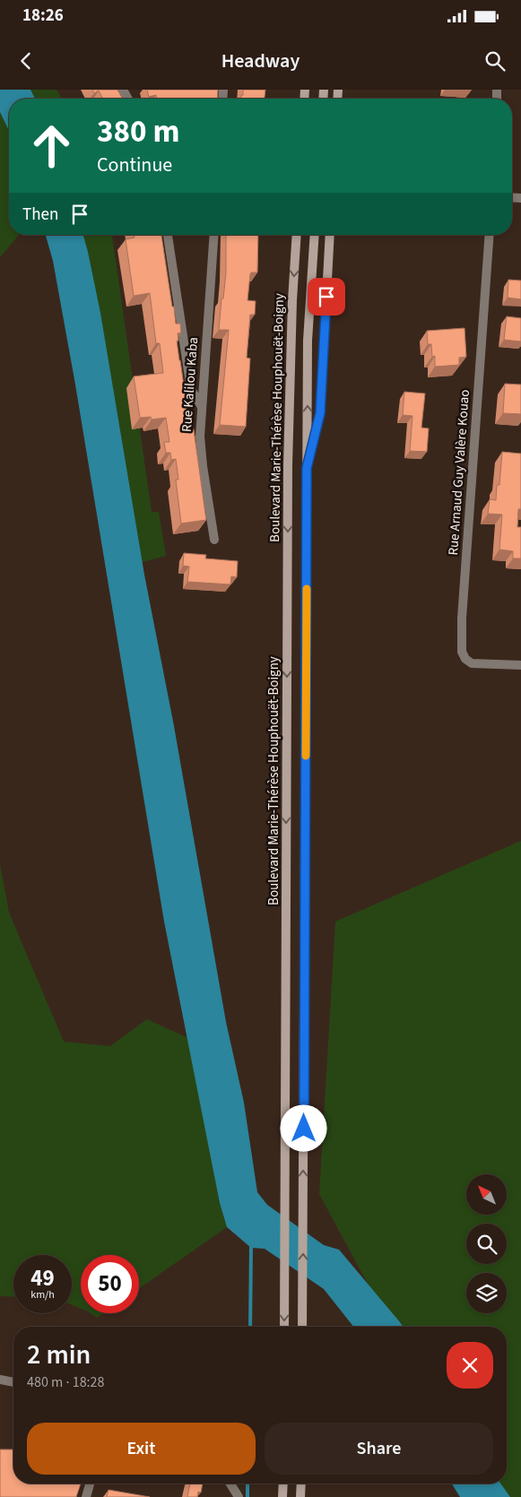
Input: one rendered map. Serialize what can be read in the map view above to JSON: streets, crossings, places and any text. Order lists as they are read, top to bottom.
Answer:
{
  "streets": {
    "main road": ["Boulevard Marie-Thérèse Houphouët-Boigny"],
    "street": ["Rue Kalilou Kaba", "Rue Arnaud Guy Valère Kouao"]
  },
  "north": "top left",
  "page": {
    "status": "18:26",
    "header": "Headway",
    "turn": ["380 m", "Continue"],
    "then": "Then",
    "speed": "49 km/h",
    "limit": "50",
    "heading": ["2 min", "480 m · 18:28"],
    "buttons": ["Exit", "Share"]
  }
}
